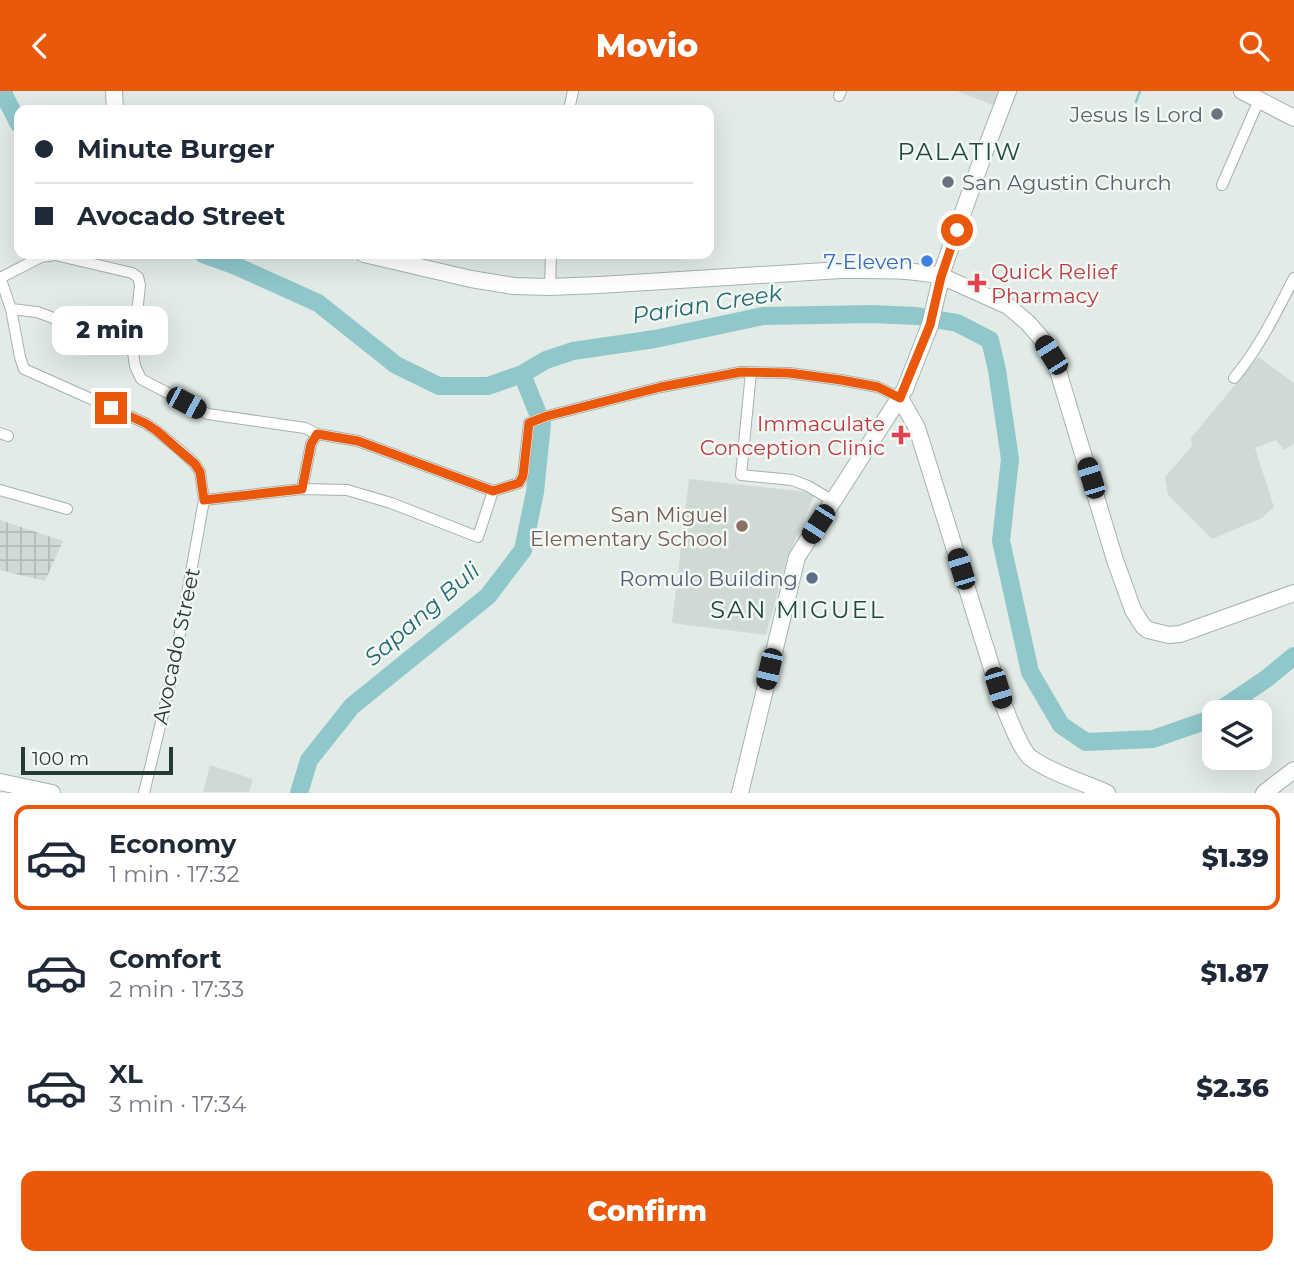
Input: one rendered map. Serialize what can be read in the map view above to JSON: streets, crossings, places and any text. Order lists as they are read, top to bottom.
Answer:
{
  "streets": {
    "street": ["Avocado Street"]
  },
  "districts": ["PALATIW", "SAN MIGUEL"],
  "water": ["Parian Creek", "Sapang Buli"],
  "places": {
    "other": [
      "Jesus Is Lord",
      "San Agustin Church",
      "7-Eleven",
      "San Miguel Elementary School",
      "Romulo Building"
    ],
    "health": ["Quick Relief Pharmacy", "Immaculate Conception Clinic"]
  },
  "scale_bar": "100 m",
  "page": {
    "header": "Movio",
    "banner": ["Minute Burger", "Avocado Street"],
    "bubble": "2 min",
    "scale": "100 m",
    "list": [
      {
        "name": "Economy",
        "note": "1 min · 17:32",
        "value": "$1.39"
      },
      {
        "name": "Comfort",
        "note": "2 min · 17:33",
        "value": "$1.87"
      },
      {
        "name": "XL",
        "note": "3 min · 17:34",
        "value": "$2.36"
      }
    ],
    "buttons": "Confirm"
  }
}
